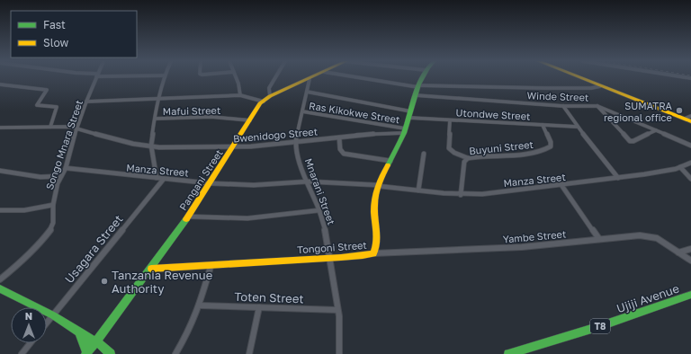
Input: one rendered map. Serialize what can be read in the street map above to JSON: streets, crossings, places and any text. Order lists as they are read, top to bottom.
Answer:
{
  "streets": {
    "main road": [
      "Pangani Street",
      "Tongoni Street",
      "Ujiji Avenue",
      "T8"
    ],
    "street": [
      "Winde Street",
      "Mafui Street",
      "Ras Kikokwe Street",
      "Utondwe Street",
      "Bwenidogo Street",
      "Songo Mnara Street",
      "Buyuni Street",
      "Manza Street",
      "Mnarani Street",
      "Yambe Street",
      "Usagara Street",
      "Toten Street"
    ]
  },
  "crossings": [
    ["Winde Street", "Tongoni Street"],
    ["Mafui Street", "Pangani Street"],
    ["Ras Kikokwe Street", "Bwenidogo Street"],
    ["Ras Kikokwe Street", "Mnarani Street"],
    ["Ras Kikokwe Street", "Tongoni Street"],
    ["Utondwe Street", "Buyuni Street"],
    ["Utondwe Street", "Tongoni Street"],
    ["Bwenidogo Street", "Songo Mnara Street"],
    ["Bwenidogo Street", "Pangani Street"],
    ["Bwenidogo Street", "Mnarani Street"],
    ["Bwenidogo Street", "Tongoni Street"],
    ["Songo Mnara Street", "Manza Street"],
    ["Buyuni Street", "Manza Street"],
    ["Manza Street", "Pangani Street"],
    ["Manza Street", "Mnarani Street"],
    ["Manza Street", "Tongoni Street"],
    ["Manza Street", "Usagara Street"],
    ["Pangani Street", "Mnarani Street"],
    ["Pangani Street", "Tongoni Street"],
    ["Mnarani Street", "Tongoni Street"],
    ["Mnarani Street", "Toten Street"],
    ["Yambe Street", "Tongoni Street"]
  ],
  "places": ["SUMATRA regional office", "Tanzania Revenue Authority"],
  "legend": ["Fast", "Slow"],
  "north": "top"
}
